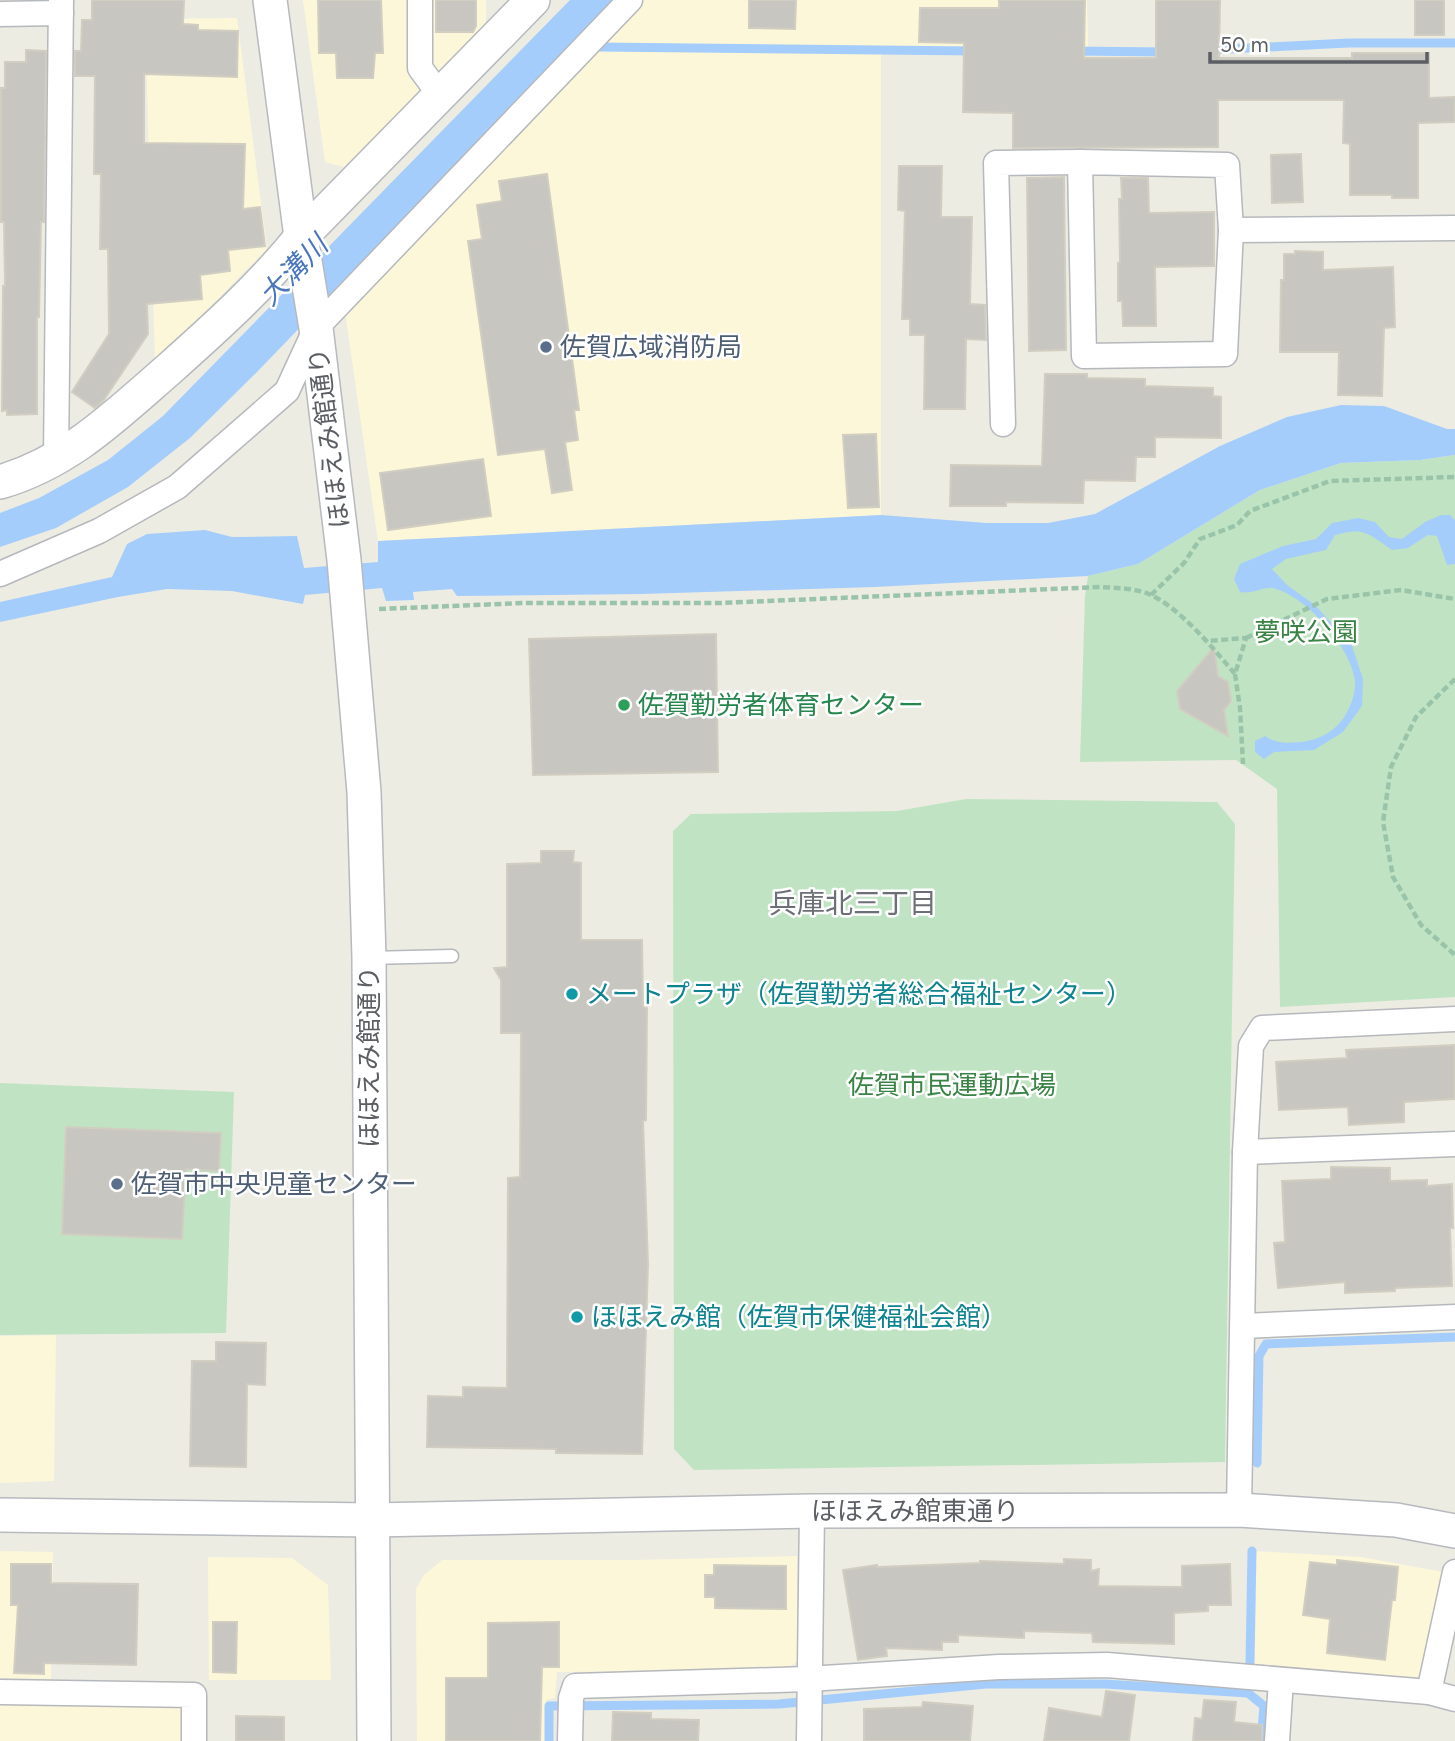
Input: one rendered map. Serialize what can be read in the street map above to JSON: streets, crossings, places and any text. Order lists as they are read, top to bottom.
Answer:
{
  "streets": {
    "street": ["ほほえみ館通り", "ほほえみ館東通り"]
  },
  "crossings": [
    ["ほほえみ館通り", "ほほえみ館東通り"]
  ],
  "districts": ["兵庫北三丁目"],
  "water": ["大溝川"],
  "parks": ["夢咲公園", "佐賀市民運動広場"],
  "places": [
    "佐賀広域消防局",
    "佐賀勤労者体育センター",
    "メートプラザ（佐賀勤労者総合福祉センター）",
    "佐賀市中央児童センター",
    "ほほえみ館（佐賀市保健福祉会館）"
  ],
  "scale_bar": "50 m"
}
